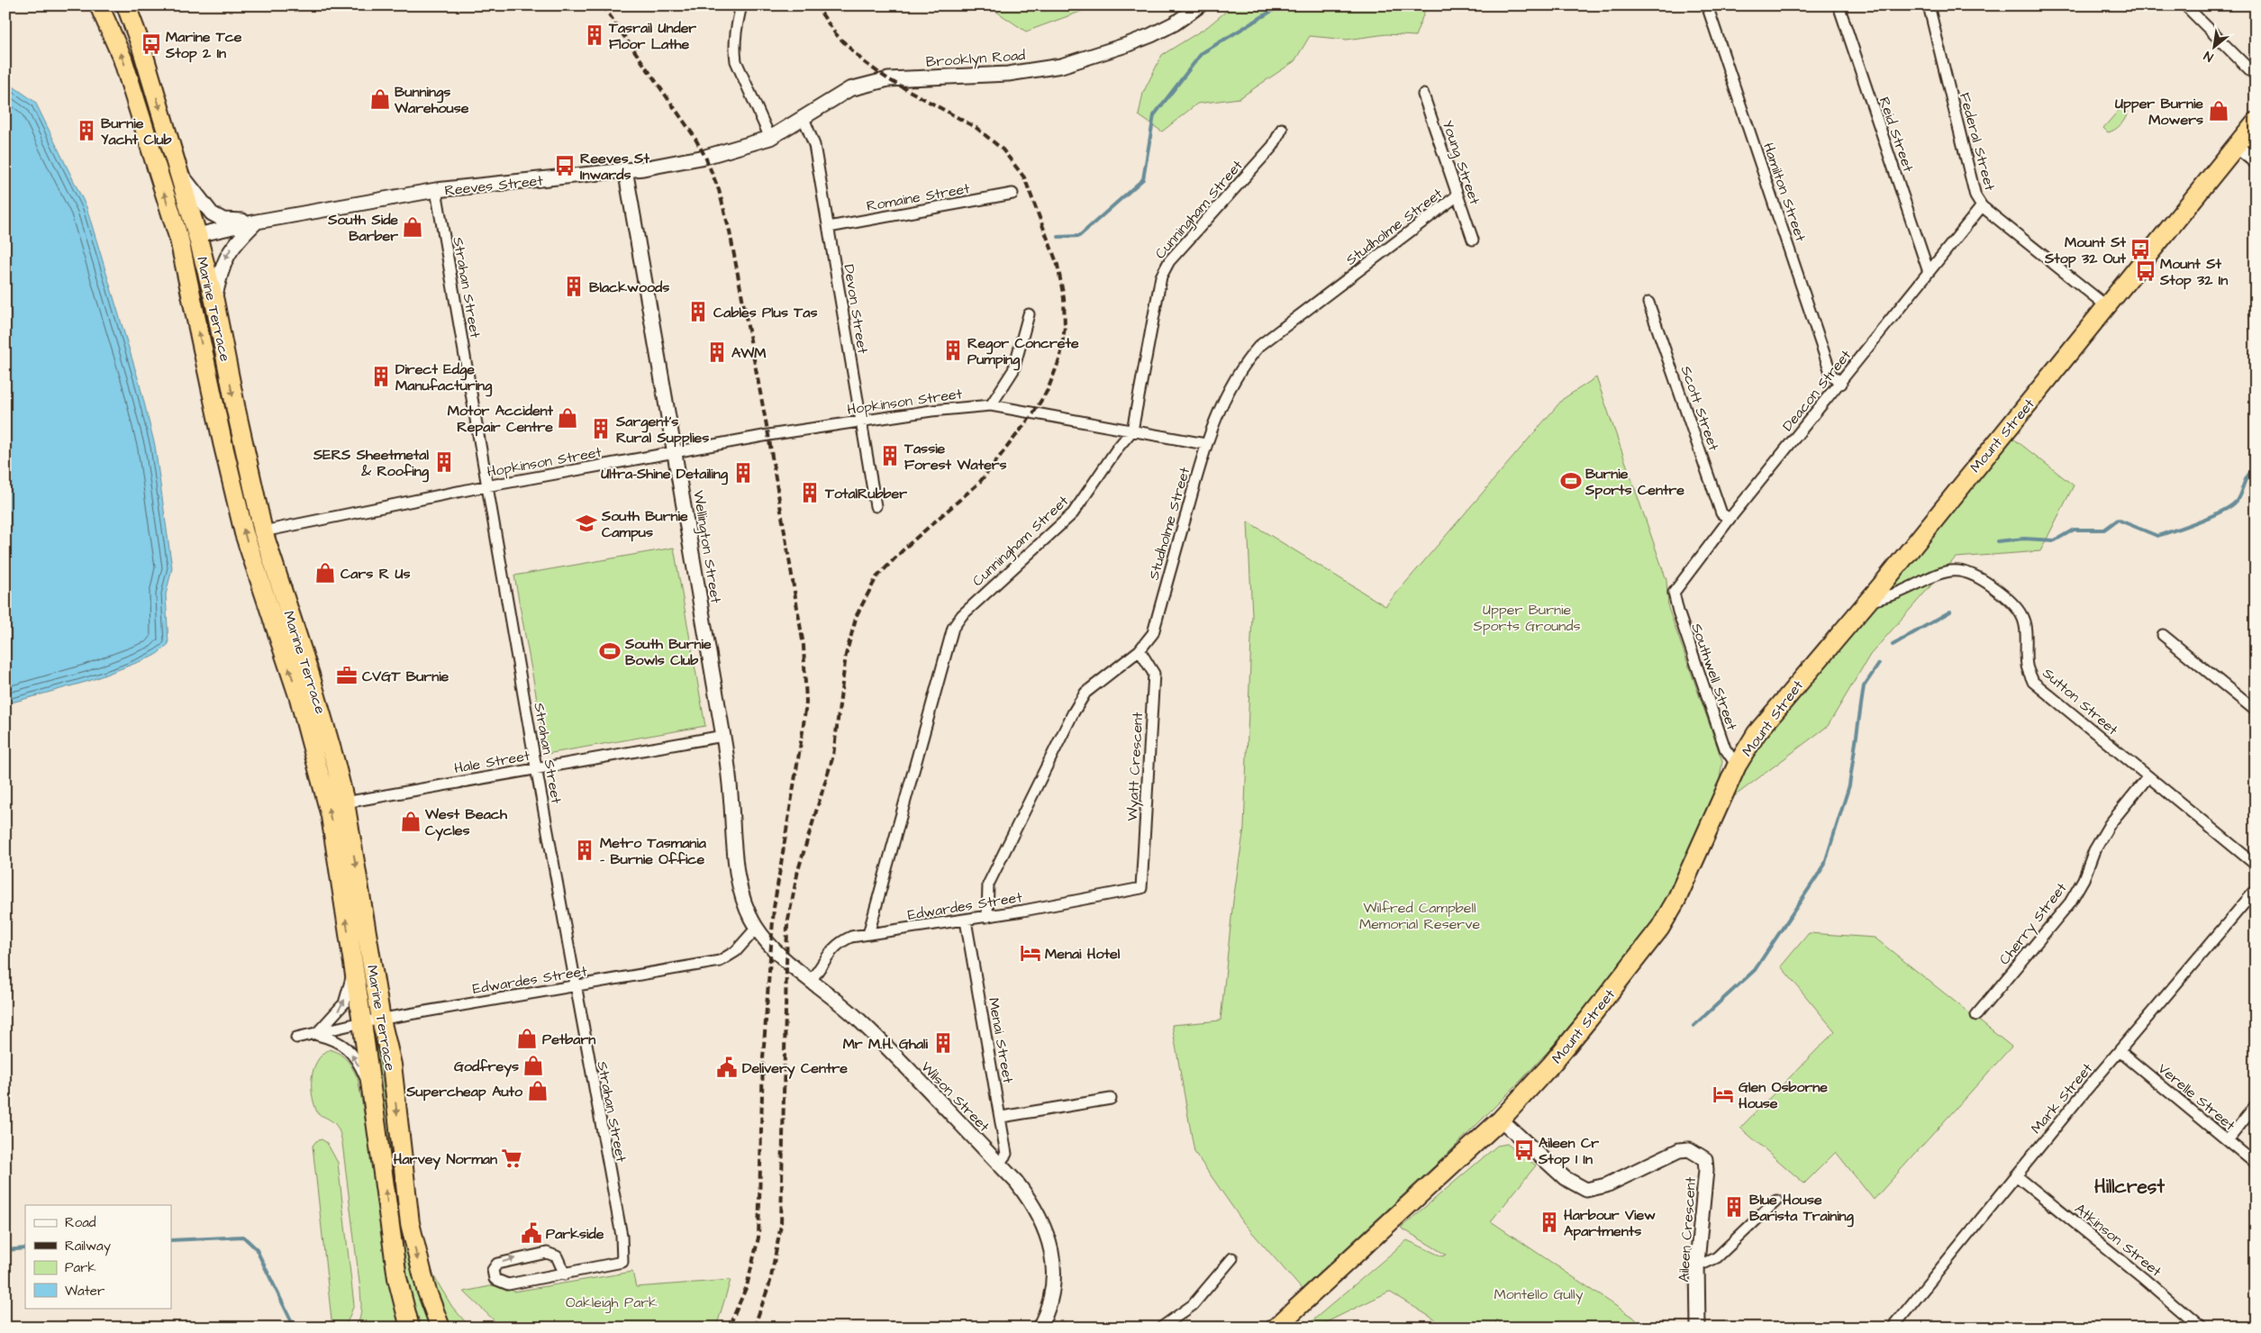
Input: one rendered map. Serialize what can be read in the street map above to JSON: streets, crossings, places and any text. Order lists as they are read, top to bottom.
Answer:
{
  "streets": {
    "highway": ["Reeves Street", "Marine Terrace", "Mount Street"],
    "street": [
      "Brooklyn Road",
      "Reid Street",
      "Federal Street",
      "Young Street",
      "Hamilton Street",
      "Romaine Street",
      "Cunningham Street",
      "Studholme Street",
      "Strahan Street",
      "Devon Street",
      "Deacon Street",
      "Hopkinson Street",
      "Scott Street",
      "Wellington Street",
      "Southwell Street",
      "Sutton Street",
      "Hale Street",
      "Wyatt Crescent",
      "Edwardes Street",
      "Cherry Street",
      "Menai Street",
      "Wilson Street",
      "Verelle Street",
      "Mark Street",
      "Aileen Crescent",
      "Atkinson Street"
    ]
  },
  "crossings": [
    ["Brooklyn Road", "Reeves Street"],
    ["Brooklyn Road", "Devon Street"],
    ["Reid Street", "Deacon Street"],
    ["Federal Street", "Deacon Street"],
    ["Federal Street", "Mount Street"],
    ["Young Street", "Studholme Street"],
    ["Reeves Street", "Strahan Street"],
    ["Reeves Street", "Marine Terrace"],
    ["Reeves Street", "Devon Street"],
    ["Reeves Street", "Wellington Street"],
    ["Hamilton Street", "Deacon Street"],
    ["Romaine Street", "Devon Street"],
    ["Cunningham Street", "Hopkinson Street"],
    ["Cunningham Street", "Edwardes Street"],
    ["Studholme Street", "Hopkinson Street"],
    ["Studholme Street", "Wyatt Crescent"],
    ["Studholme Street", "Edwardes Street"],
    ["Strahan Street", "Hopkinson Street"],
    ["Strahan Street", "Hale Street"],
    ["Strahan Street", "Edwardes Street"],
    ["Marine Terrace", "Hopkinson Street"],
    ["Marine Terrace", "Hale Street"],
    ["Marine Terrace", "Edwardes Street"],
    ["Devon Street", "Hopkinson Street"],
    ["Deacon Street", "Scott Street"],
    ["Deacon Street", "Southwell Street"],
    ["Hopkinson Street", "Wellington Street"],
    ["Mount Street", "Southwell Street"],
    ["Mount Street", "Sutton Street"],
    ["Mount Street", "Aileen Crescent"],
    ["Wellington Street", "Hale Street"],
    ["Wellington Street", "Edwardes Street"],
    ["Wellington Street", "Wilson Street"],
    ["Sutton Street", "Cherry Street"],
    ["Wyatt Crescent", "Edwardes Street"],
    ["Edwardes Street", "Menai Street"],
    ["Edwardes Street", "Wilson Street"],
    ["Menai Street", "Wilson Street"],
    ["Verelle Street", "Mark Street"],
    ["Mark Street", "Atkinson Street"]
  ],
  "districts": ["Hillcrest"],
  "parks": [
    "Upper Burnie Sports Grounds",
    "Wilfred Campbell Memorial Reserve",
    "Montello Gully",
    "Oakleigh Park"
  ],
  "places": {
    "building": [
      "Tasrail Under Floor Lathe",
      "Burnie Yacht Club",
      "Blackwoods",
      "Cables Plus Tas",
      "Regor Concrete Pumping",
      "AWM",
      "Direct Edge Manufacturing",
      "Sargent's Rural Supplies",
      "Tassie Forest Waters",
      "SERS Sheetmetal & Roofing",
      "Ultra-Shine Detailing",
      "TotalRubber",
      "Metro Tasmania - Burnie Office",
      "Mr M.H. Ghali",
      "Blue House Barista Training",
      "Harbour View Apartments"
    ],
    "bus stop": [
      "Marine Tce Stop 2 In",
      "Reeves St Inwards",
      "Mount St Stop 32 Out",
      "Mount St Stop 32 In",
      "Aileen Cr Stop 1 In"
    ],
    "shop": [
      "Bunnings Warehouse",
      "Upper Burnie Mowers",
      "South Side Barber",
      "Motor Accident Repair Centre",
      "Cars R Us",
      "West Beach Cycles",
      "Petbarn",
      "Godfreys",
      "Supercheap Auto"
    ],
    "sports": ["Burnie Sports Centre", "South Burnie Bowls Club"],
    "school or university": ["South Burnie Campus"],
    "office": ["CVGT Burnie"],
    "hotel": ["Menai Hotel", "Glen Osborne House"],
    "public building": ["Delivery Centre", "Parkside"],
    "supermarket": ["Harvey Norman"]
  },
  "legend": [
    "Road",
    "Railway",
    "Park",
    "Water"
  ],
  "north": "bottom left"
}
